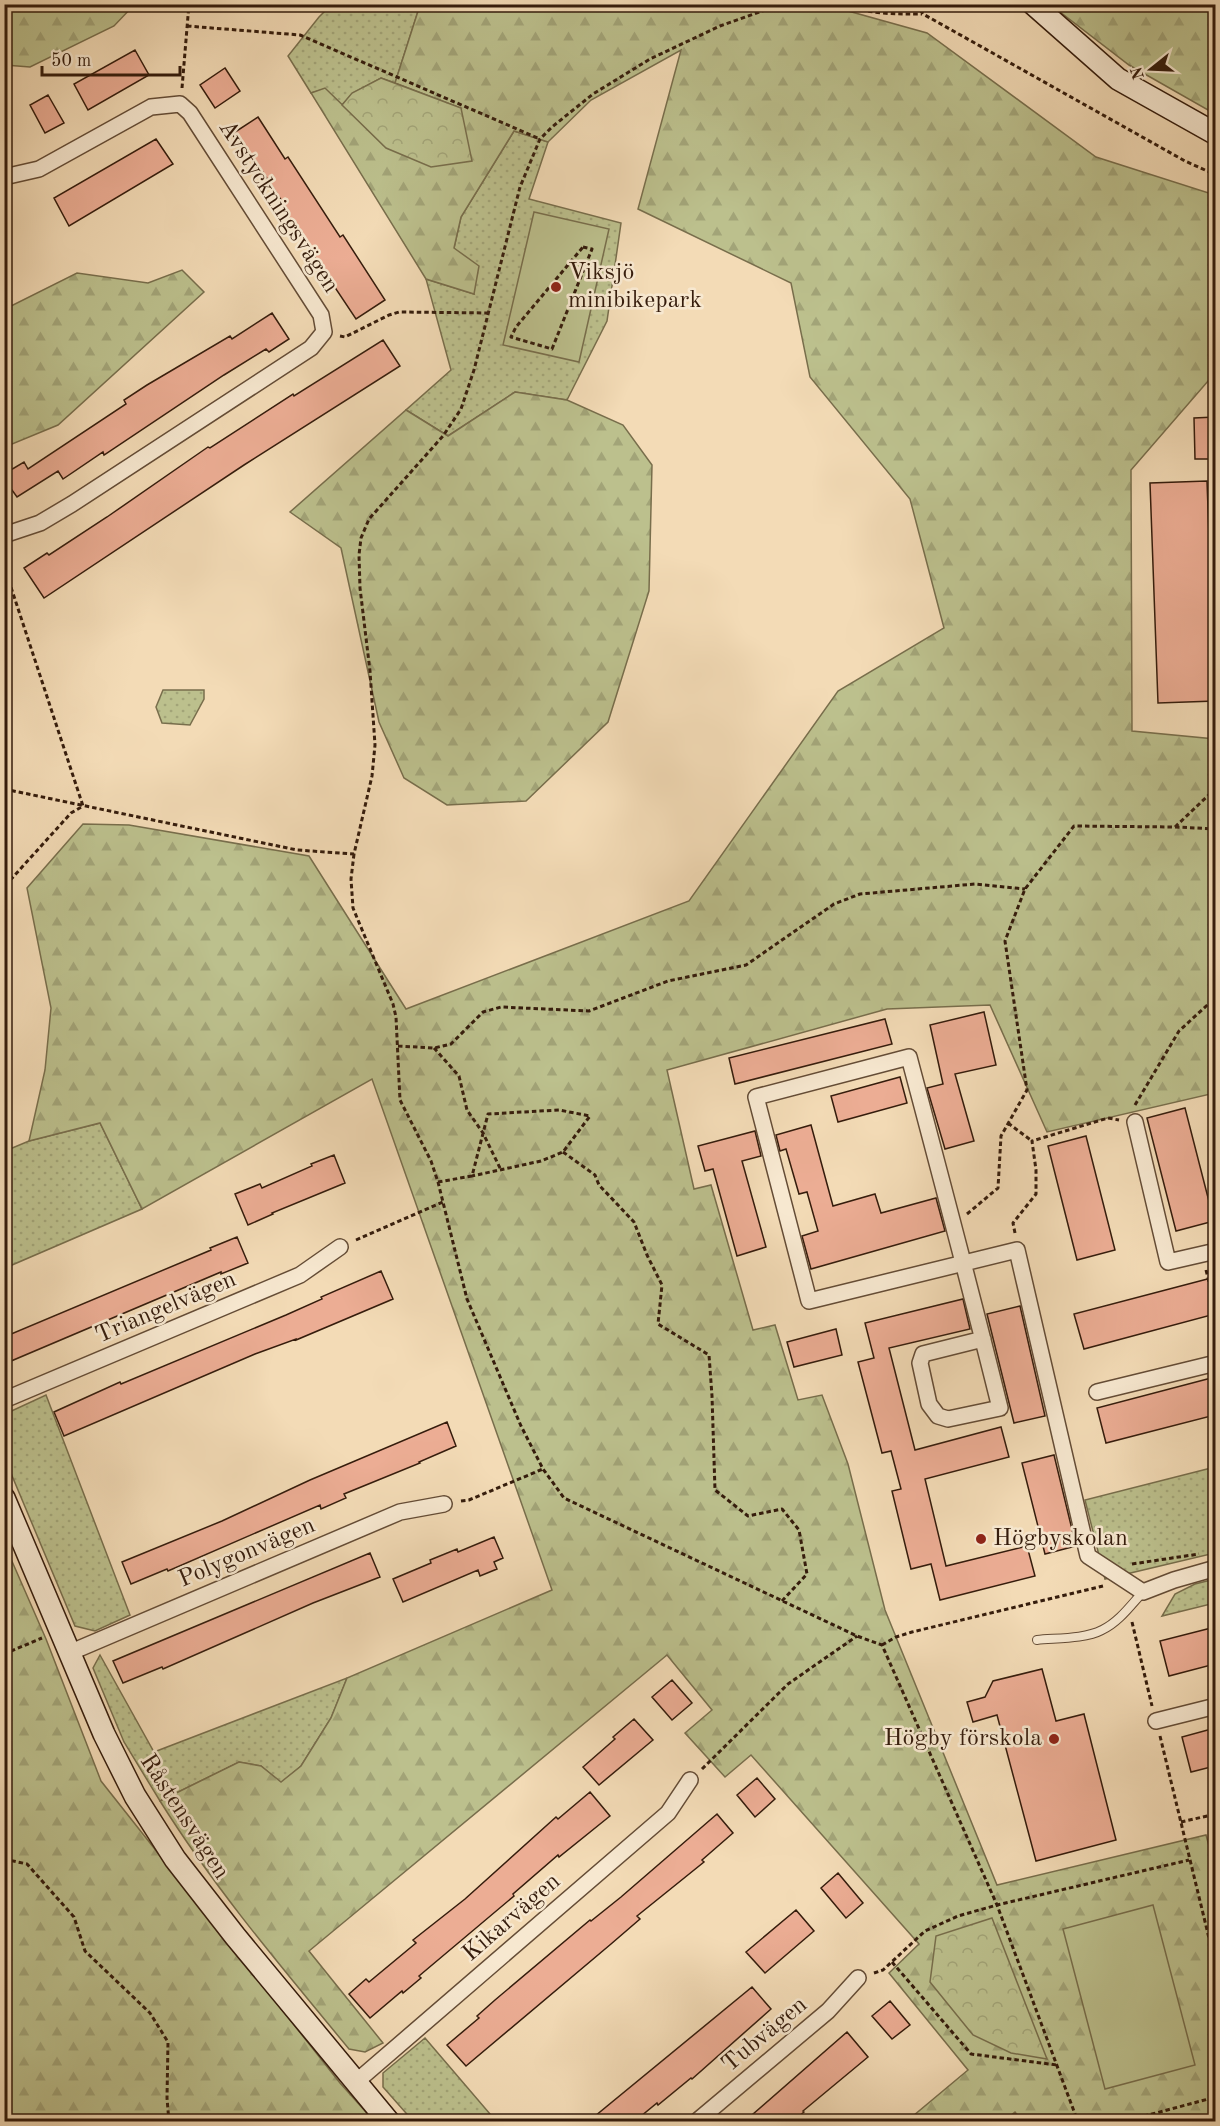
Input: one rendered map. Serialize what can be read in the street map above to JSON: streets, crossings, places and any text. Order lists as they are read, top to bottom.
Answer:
{
  "streets": {
    "street": [
      "Avstyckningsvägen",
      "Triangelvägen",
      "Polygonvägen",
      "Råstensvägen",
      "Kikarvägen",
      "Tubvägen"
    ]
  },
  "crossings": [
    ["Polygonvägen", "Råstensvägen"],
    ["Råstensvägen", "Kikarvägen"]
  ],
  "places": ["Viksjö minibikepark", "Högbyskolan", "Högby förskola"],
  "scale_bar": "50 m",
  "north": "left"
}
